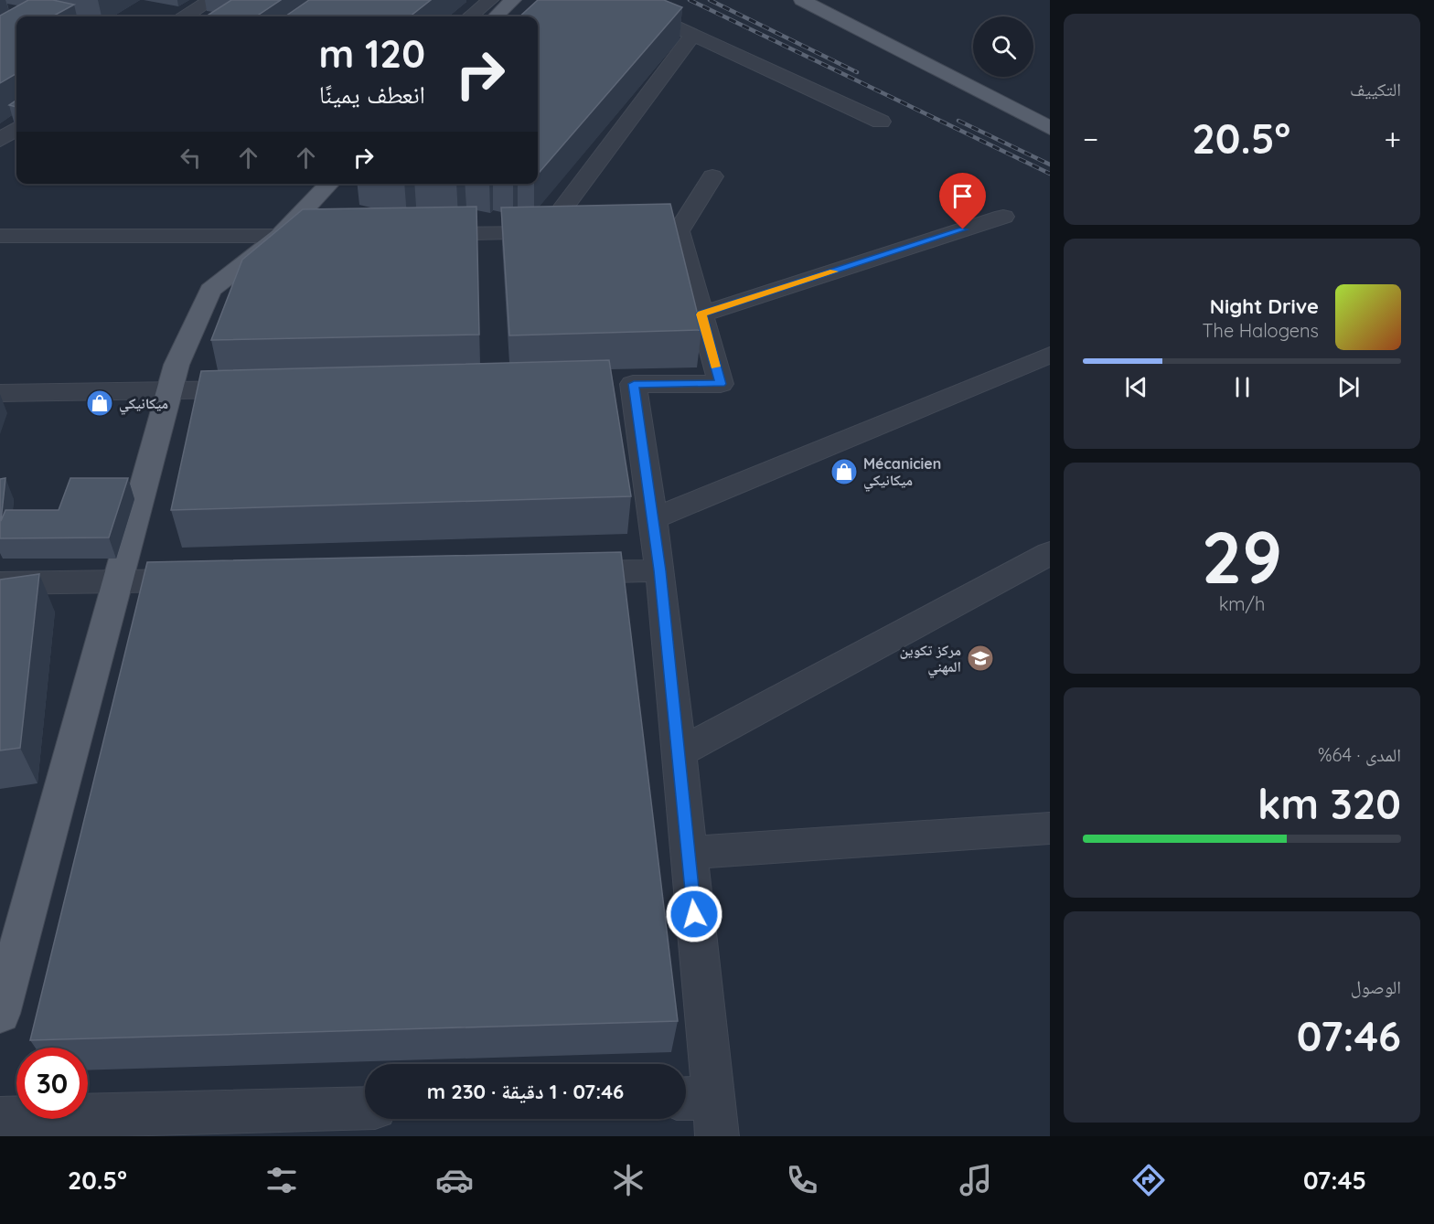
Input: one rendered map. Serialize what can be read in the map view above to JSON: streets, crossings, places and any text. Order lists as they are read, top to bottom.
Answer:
{
  "places": {
    "shop": ["ميكانيكي", "Mécanicien ميكانيكي"],
    "school or university": ["مركز تكوين المهني"]
  },
  "page": {
    "tile": [
      "التكييف",
      ["29", "km/h"],
      ["المدى · 64%", "320 km"],
      ["الوصول", "07:46"]
    ],
    "turn": ["120 m", "انعطف يمينًا"],
    "heat": ["−", "20.5°", "+"],
    "song": ["Night Drive", "The Halogens"],
    "limit": "30",
    "trip": "07:46 · 1 دقيقة · 230 m",
    "tabs": ["07:45", "20.5°"]
  }
}
